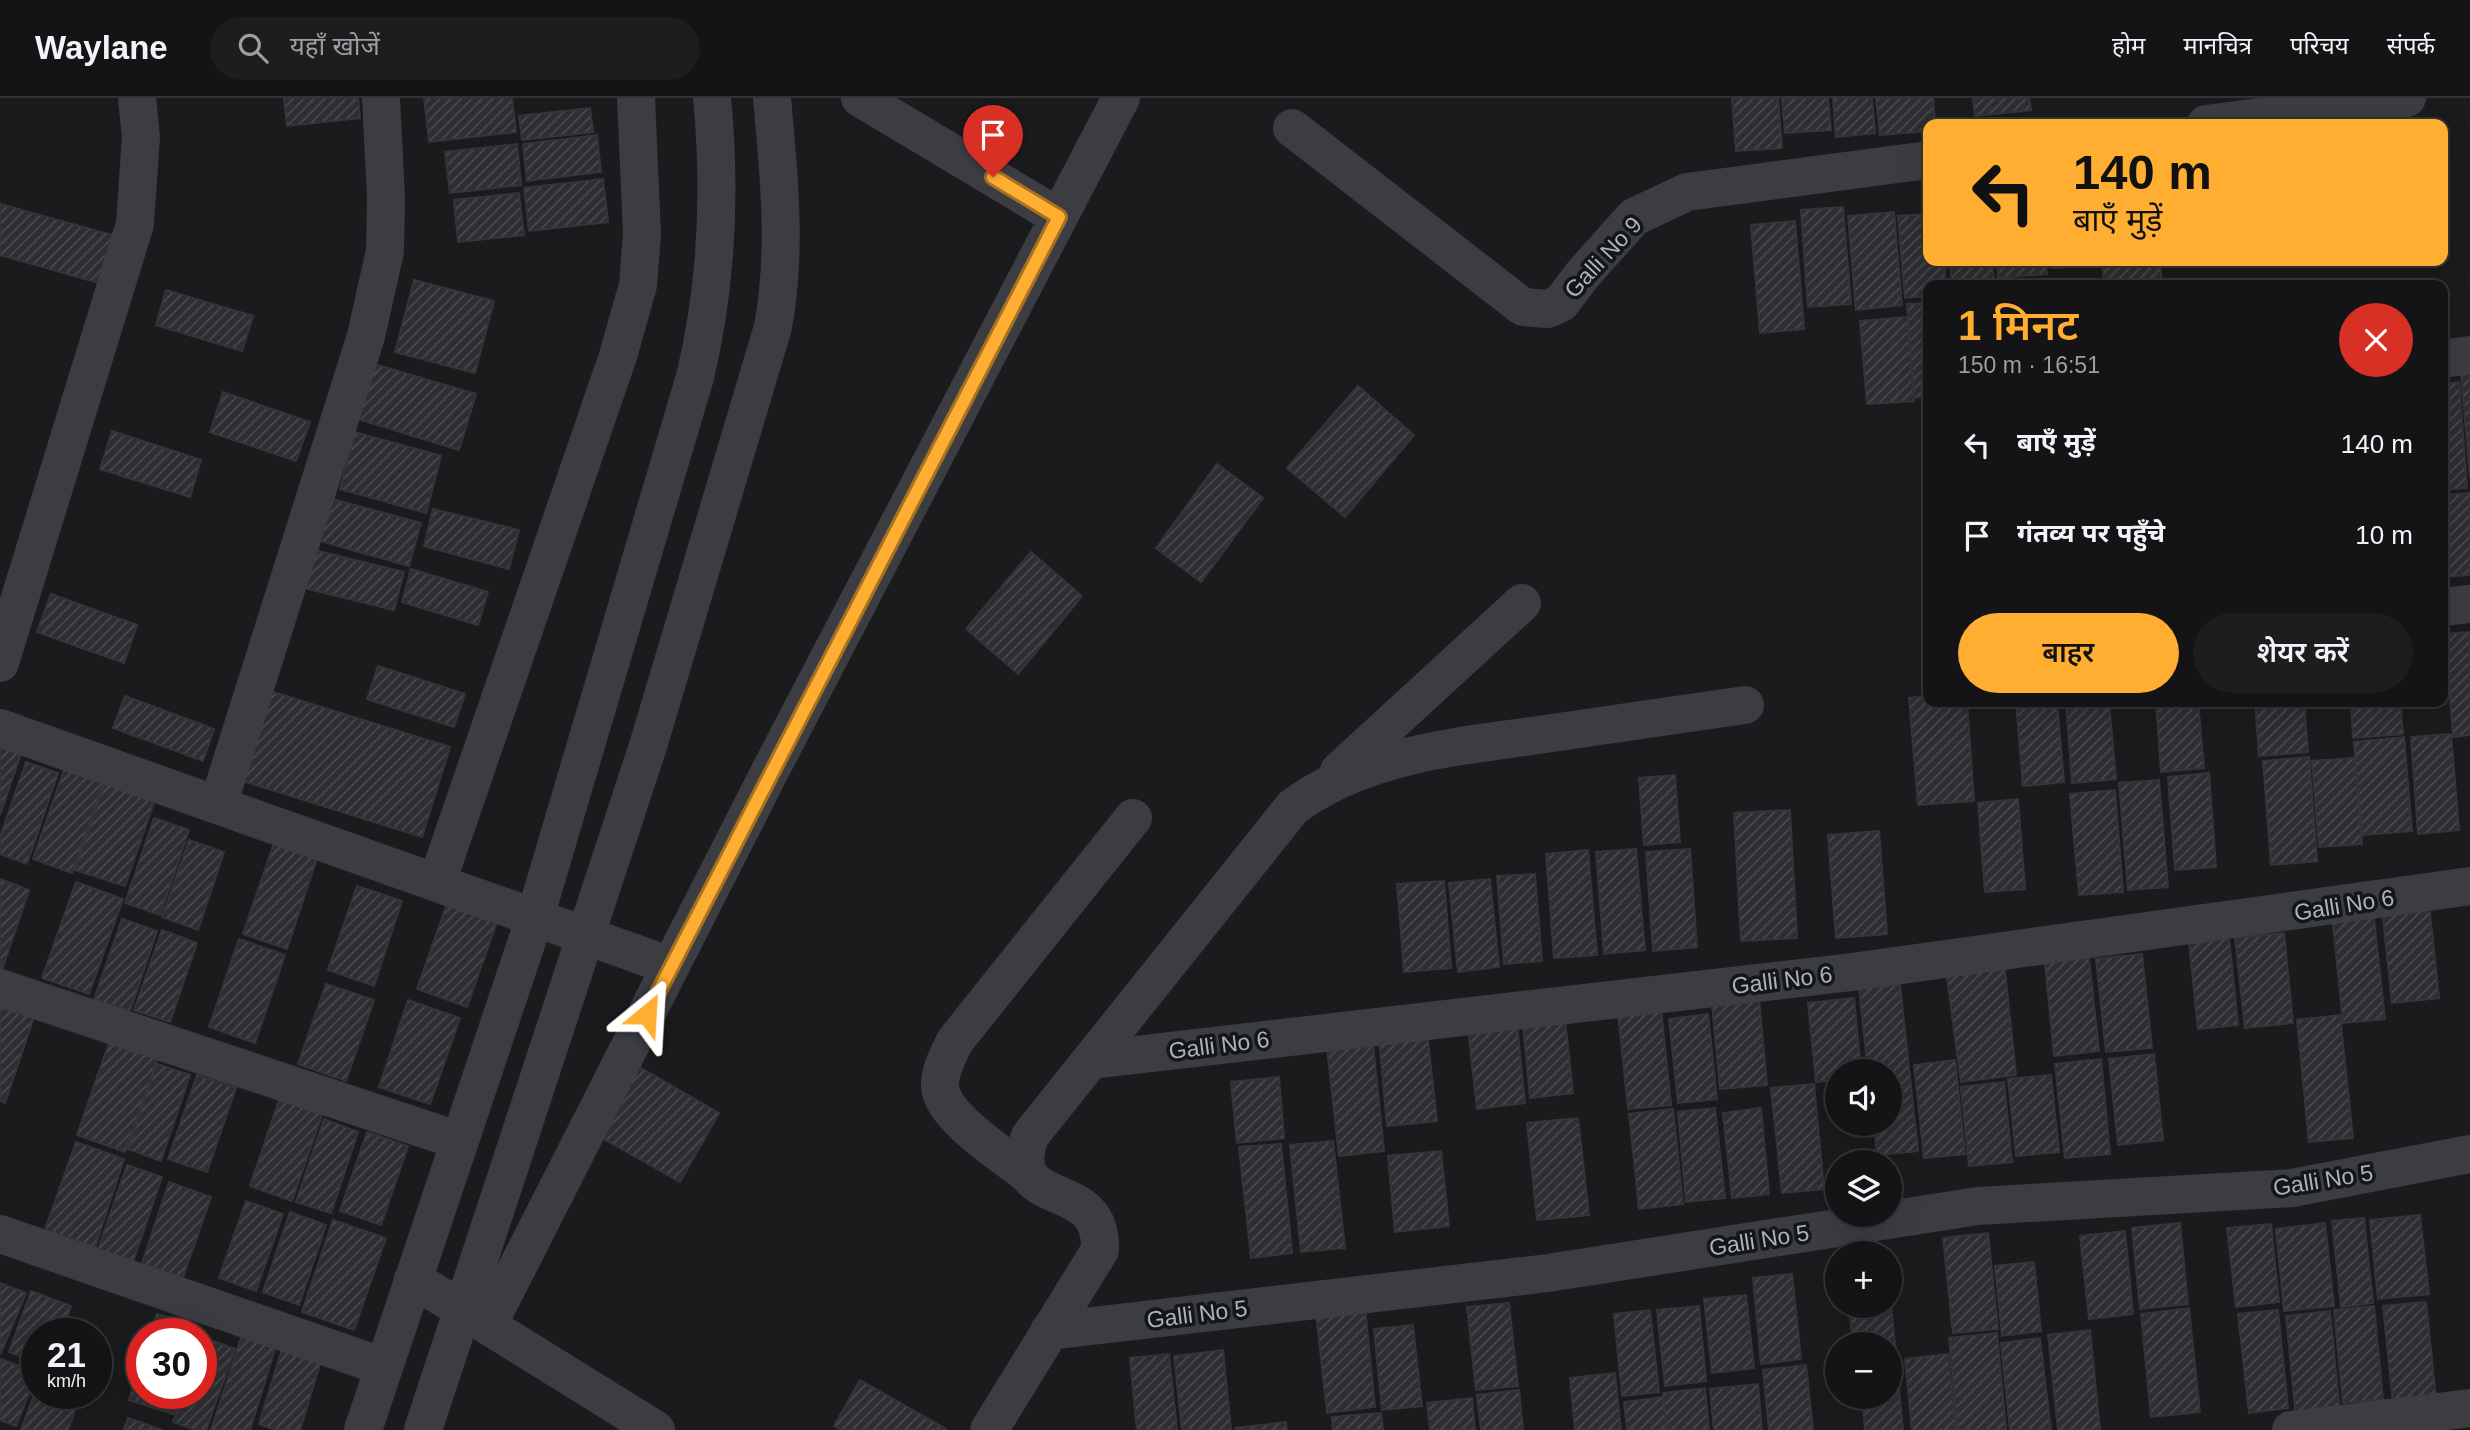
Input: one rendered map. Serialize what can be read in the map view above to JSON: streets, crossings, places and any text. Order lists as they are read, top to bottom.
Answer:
{
  "streets": {
    "street": ["Galli No 9", "Galli No 6", "Galli No 5"]
  },
  "page": {
    "header": "Waylane",
    "search": "यहाँ खोजें",
    "nav": [
      "होम",
      "मानचित्र",
      "परिचय",
      "संपर्क"
    ],
    "turn": ["140 m", "बाएँ मुड़ें"],
    "heading": ["1 मिनट", "150 m · 16:51"],
    "list": [
      {
        "name": "बाएँ मुड़ें",
        "value": "140 m"
      },
      {
        "name": "गंतव्य पर पहुँचे",
        "value": "10 m"
      }
    ],
    "buttons": ["बाहर", "शेयर करें"],
    "map_buttons": ["+", "−"],
    "speed": "21 km/h",
    "limit": "30"
  }
}
